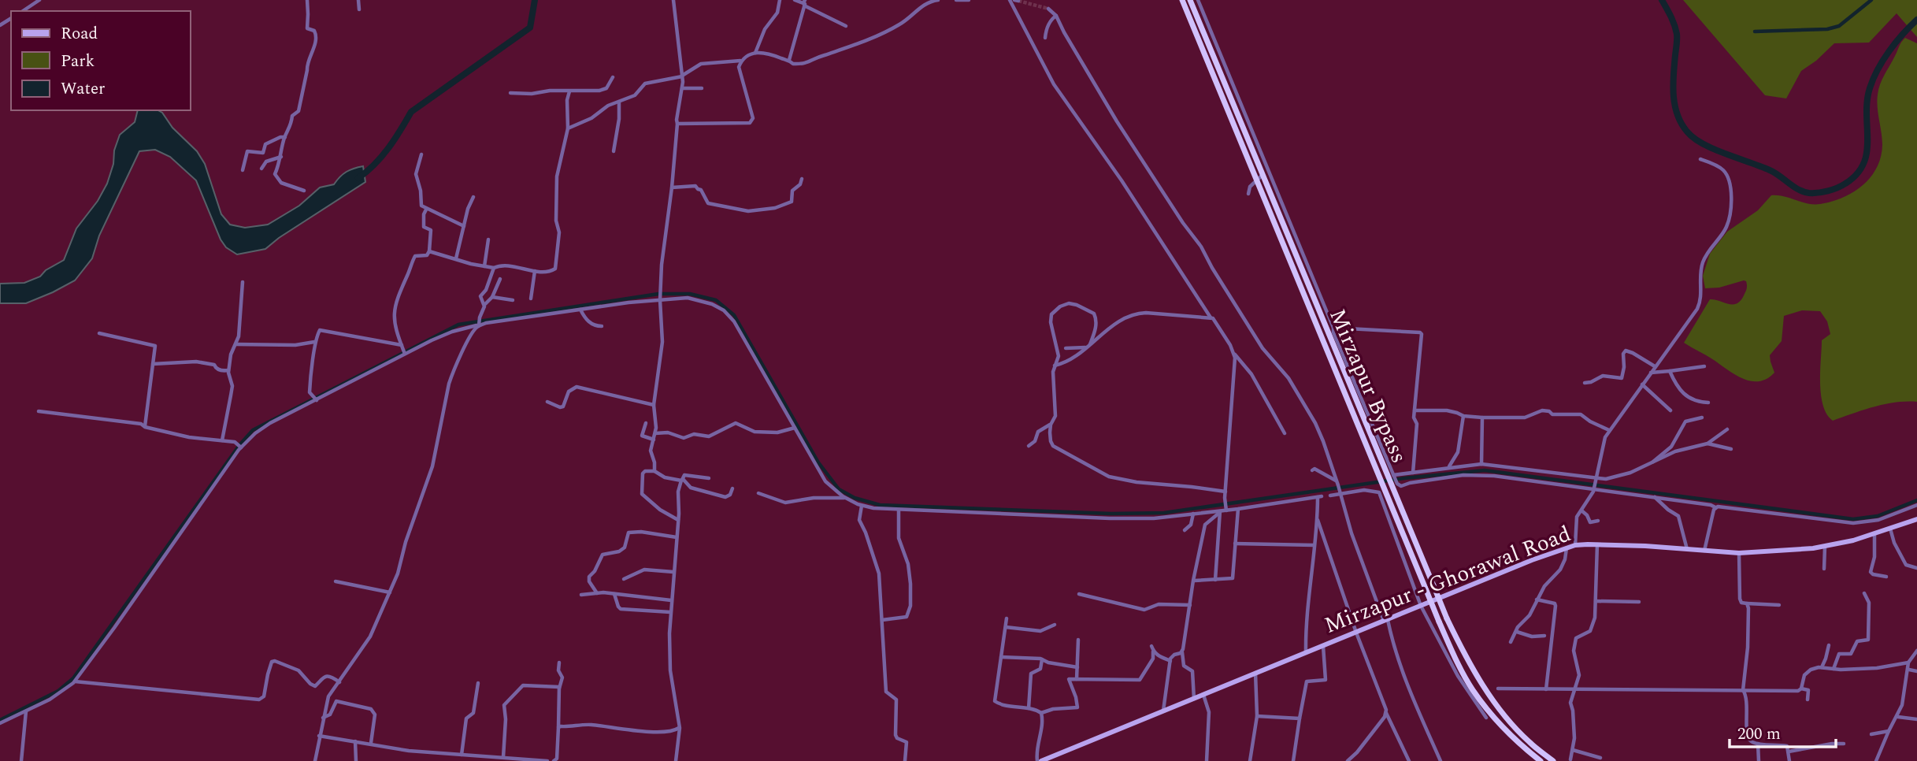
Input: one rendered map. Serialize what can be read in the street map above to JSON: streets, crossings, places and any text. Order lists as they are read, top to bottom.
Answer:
{
  "streets": {
    "highway": ["Mirzapur Bypass"],
    "main road": ["Mirzapur - Ghorawal Road"]
  },
  "legend": ["Road", "Park", "Water"],
  "scale_bar": "200 m"
}
